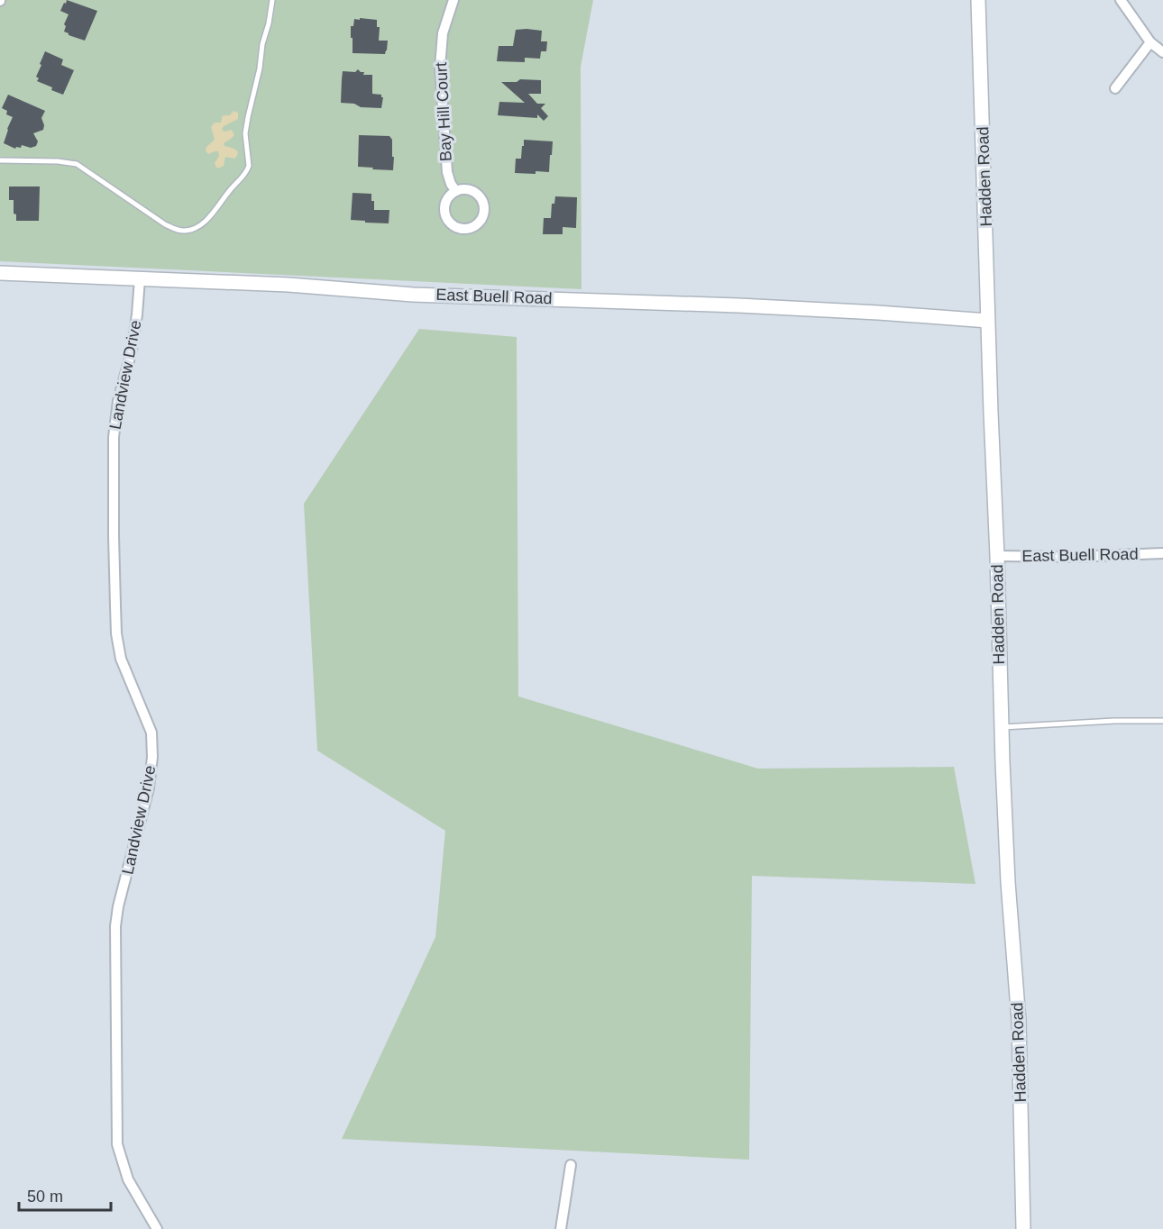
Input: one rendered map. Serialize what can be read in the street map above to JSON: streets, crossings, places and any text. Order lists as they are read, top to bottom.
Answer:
{
  "streets": {
    "street": [
      "Bay Hill Court",
      "Hadden Road",
      "East Buell Road",
      "Landview Drive"
    ]
  },
  "crossings": [
    ["Hadden Road", "East Buell Road"],
    ["East Buell Road", "Landview Drive"]
  ],
  "scale_bar": "50 m"
}
